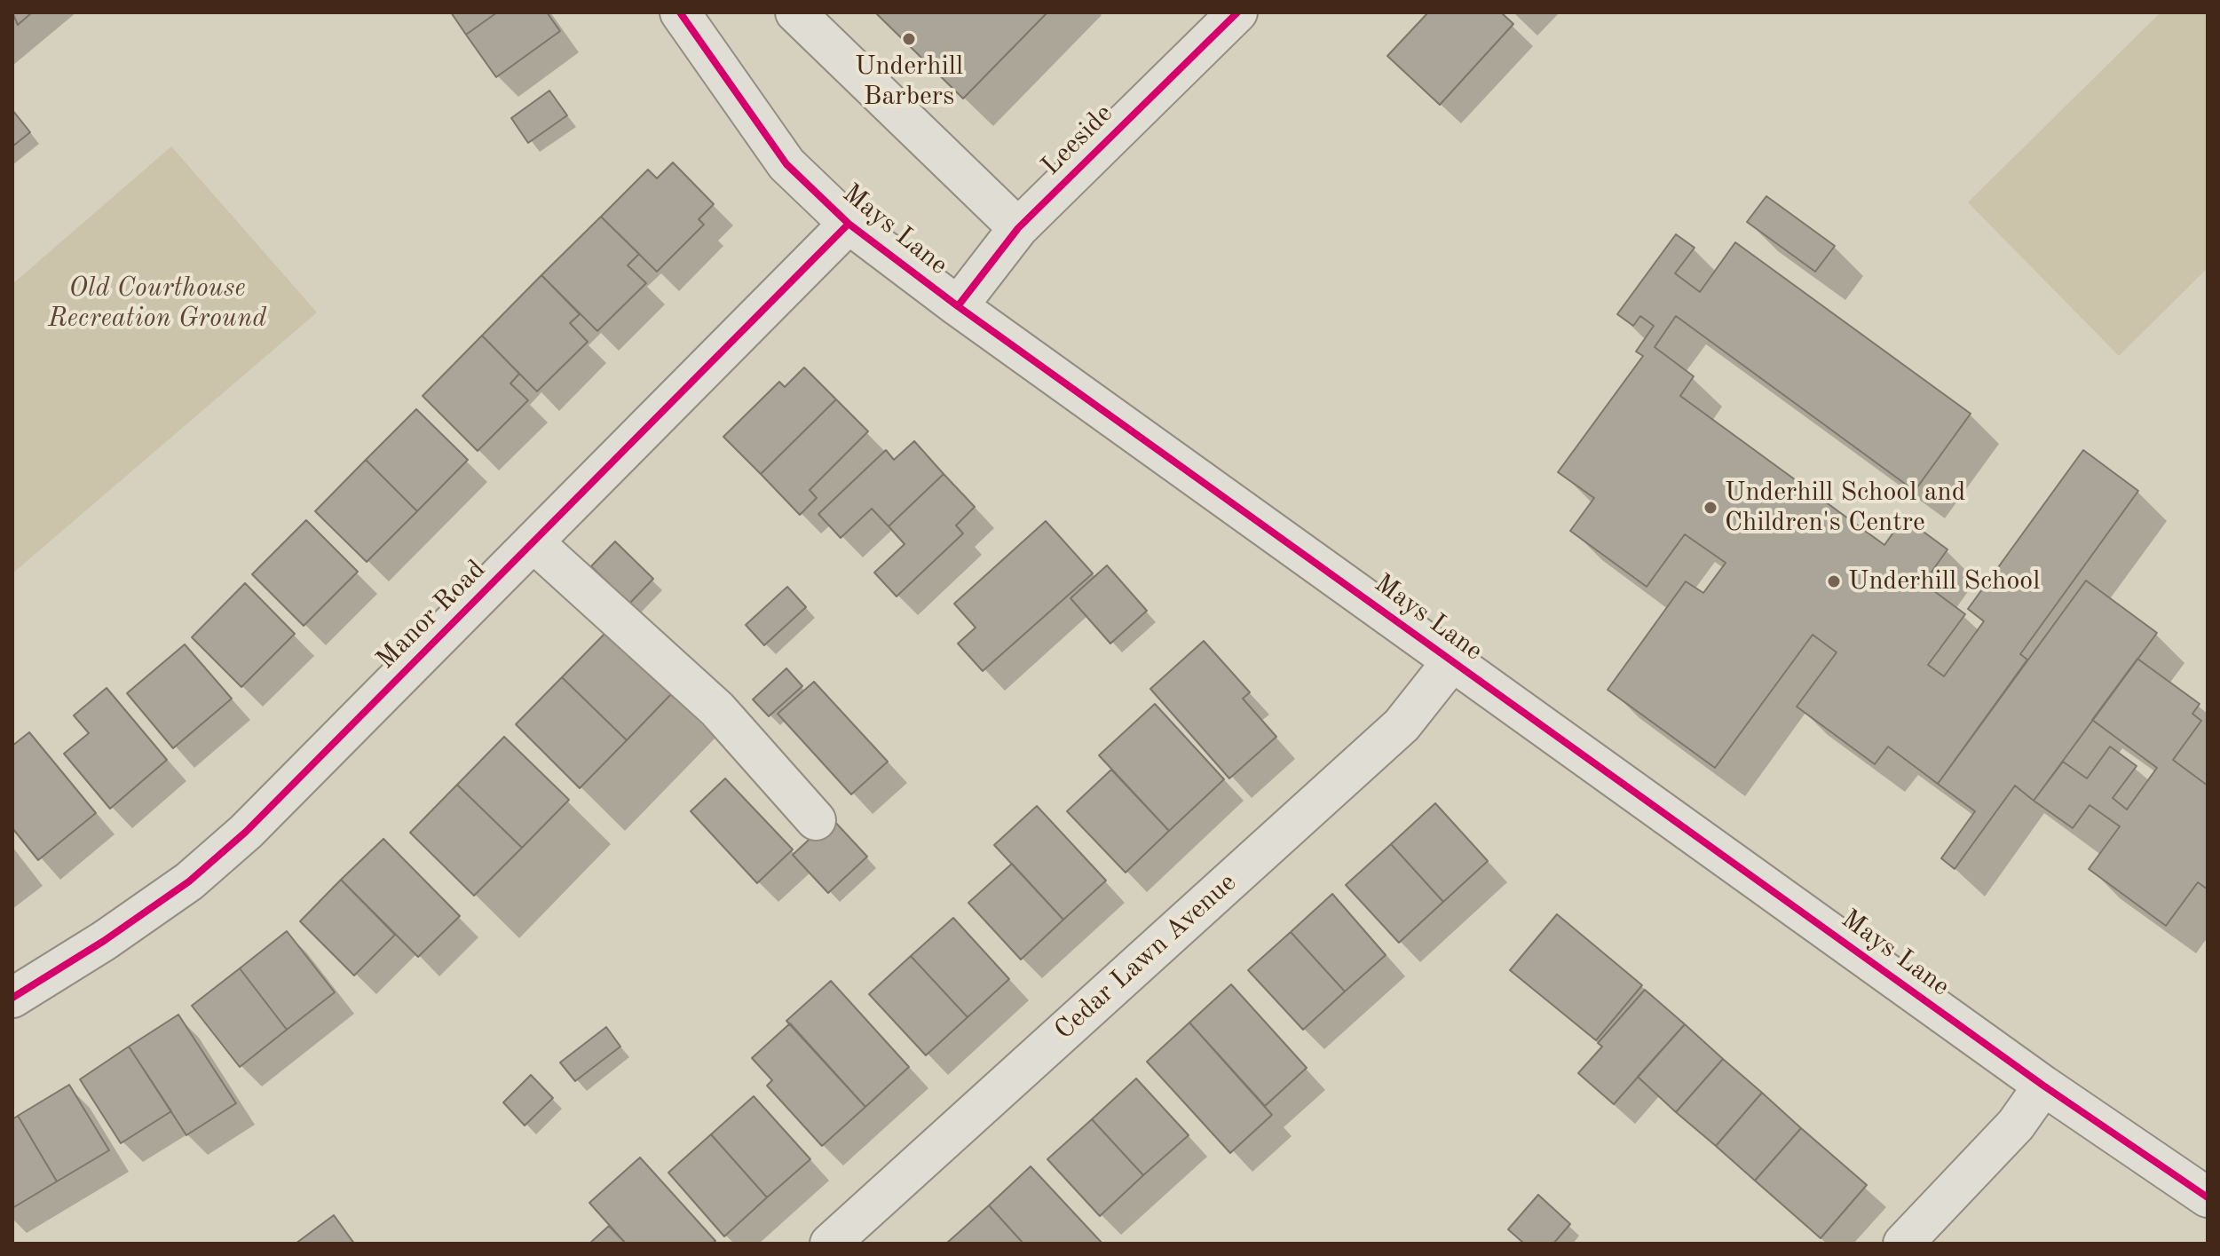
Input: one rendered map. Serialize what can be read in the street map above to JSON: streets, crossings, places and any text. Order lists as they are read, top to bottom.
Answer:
{
  "streets": {
    "street": [
      "Leeside",
      "Mays Lane",
      "Manor Road",
      "Cedar Lawn Avenue"
    ]
  },
  "crossings": [
    ["Leeside", "Mays Lane"],
    ["Mays Lane", "Manor Road"],
    ["Mays Lane", "Cedar Lawn Avenue"]
  ],
  "parks": ["Old Courthouse Recreation Ground"],
  "places": ["Underhill Barbers", "Underhill School and Children's Centre", "Underhill School"]
}
